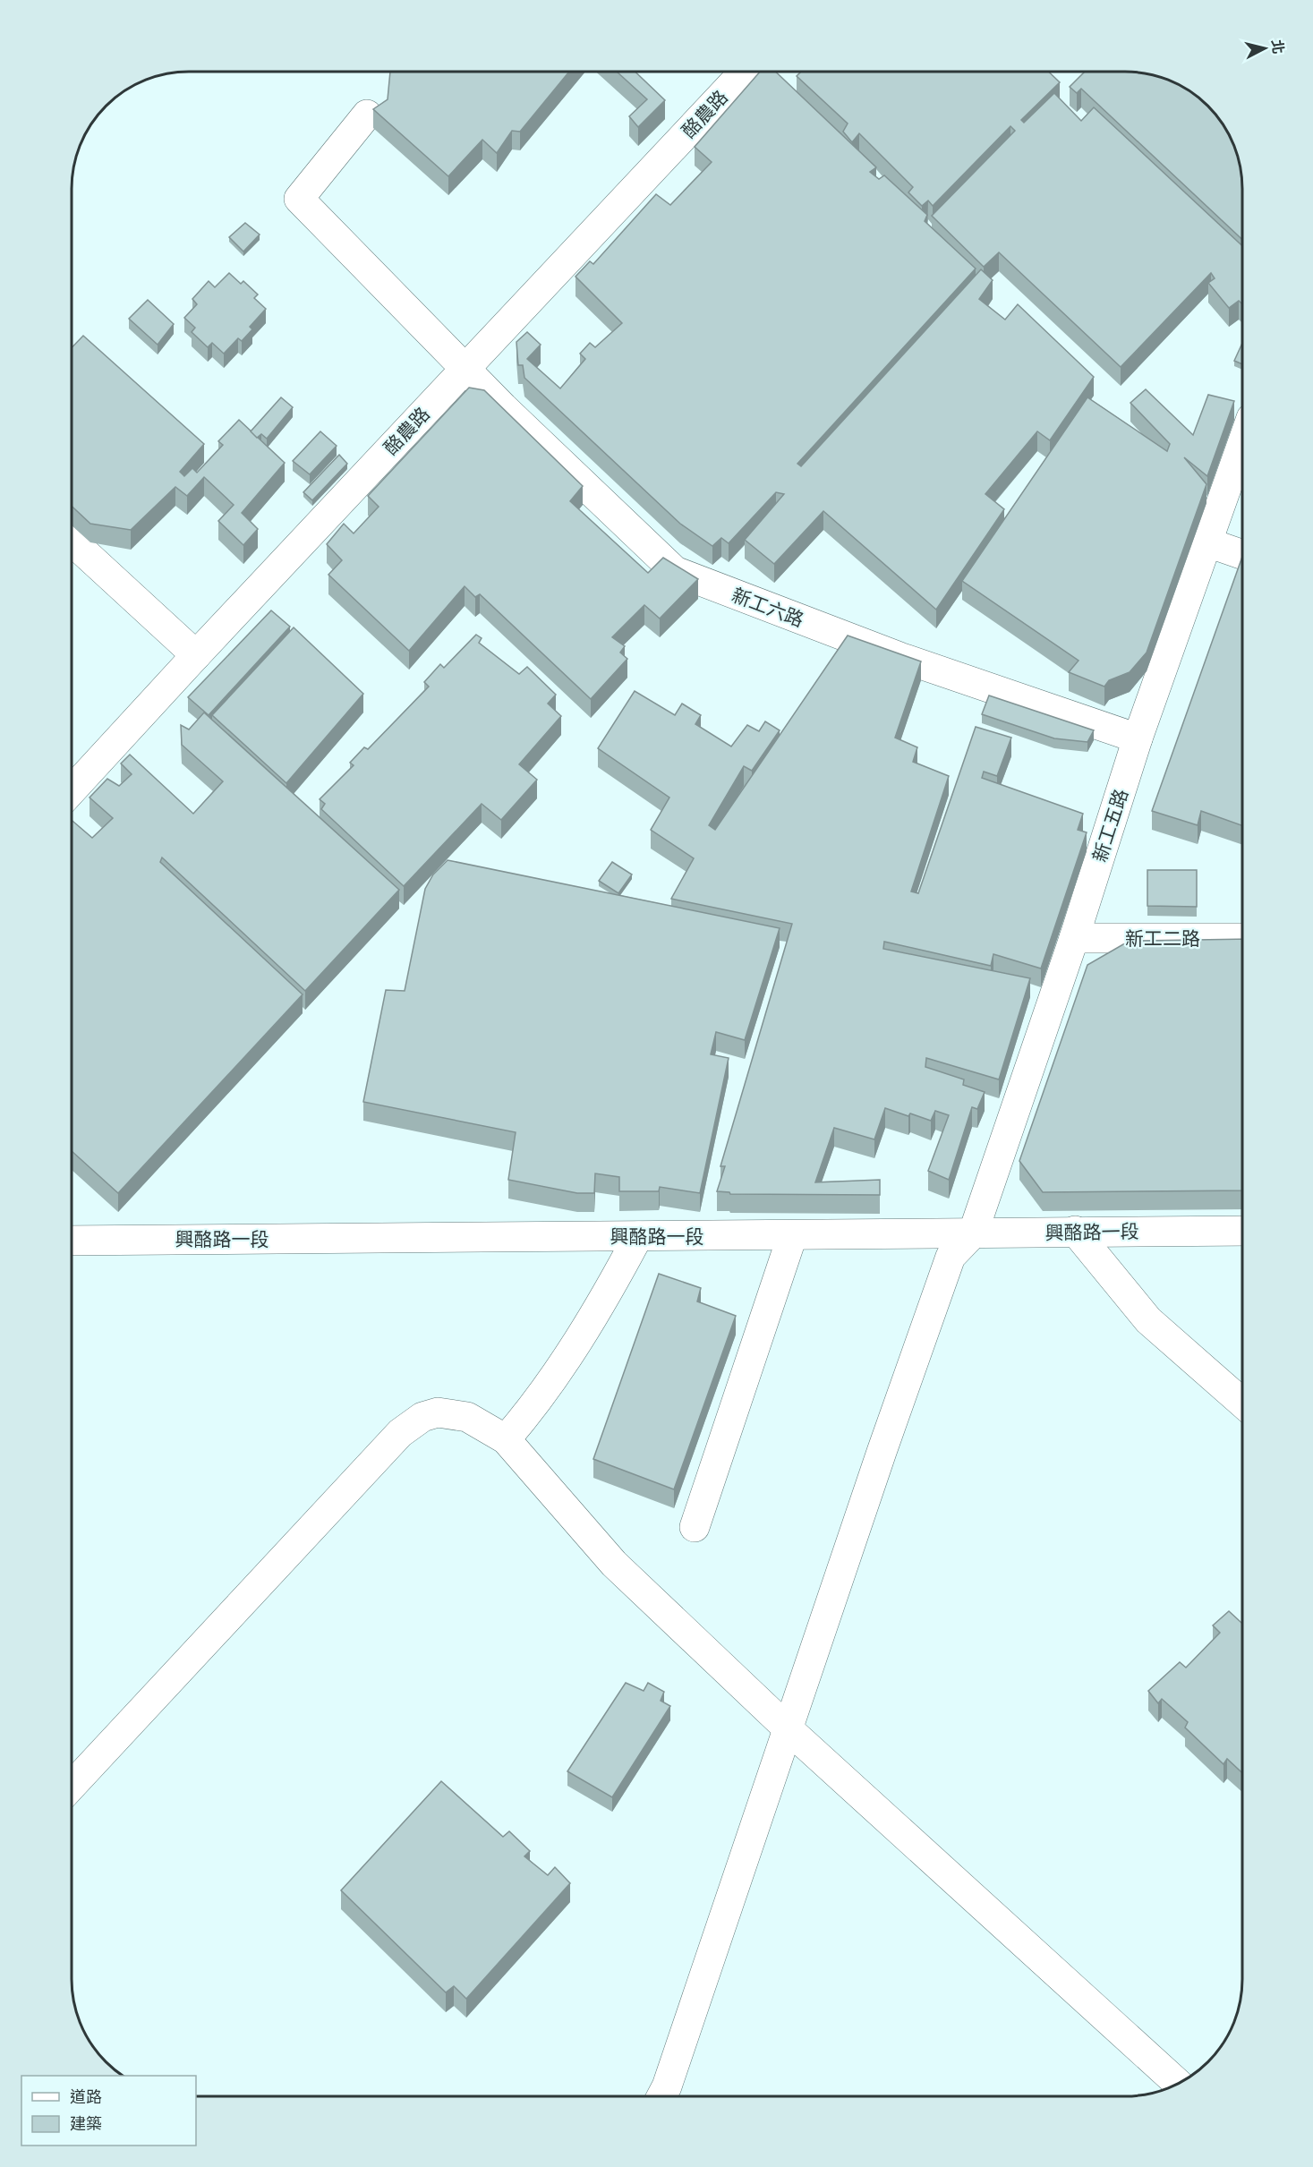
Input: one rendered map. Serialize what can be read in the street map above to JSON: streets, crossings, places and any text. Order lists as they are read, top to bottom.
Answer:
{
  "streets": {
    "street": [
      "酪農路",
      "新工六路",
      "新工五路",
      "新工二路",
      "興酪路一段"
    ]
  },
  "crossings": [
    ["酪農路", "新工六路"],
    ["新工六路", "新工五路"],
    ["新工五路", "新工二路"],
    ["新工五路", "興酪路一段"]
  ],
  "legend": ["道路", "建築"],
  "north": "right"
}
